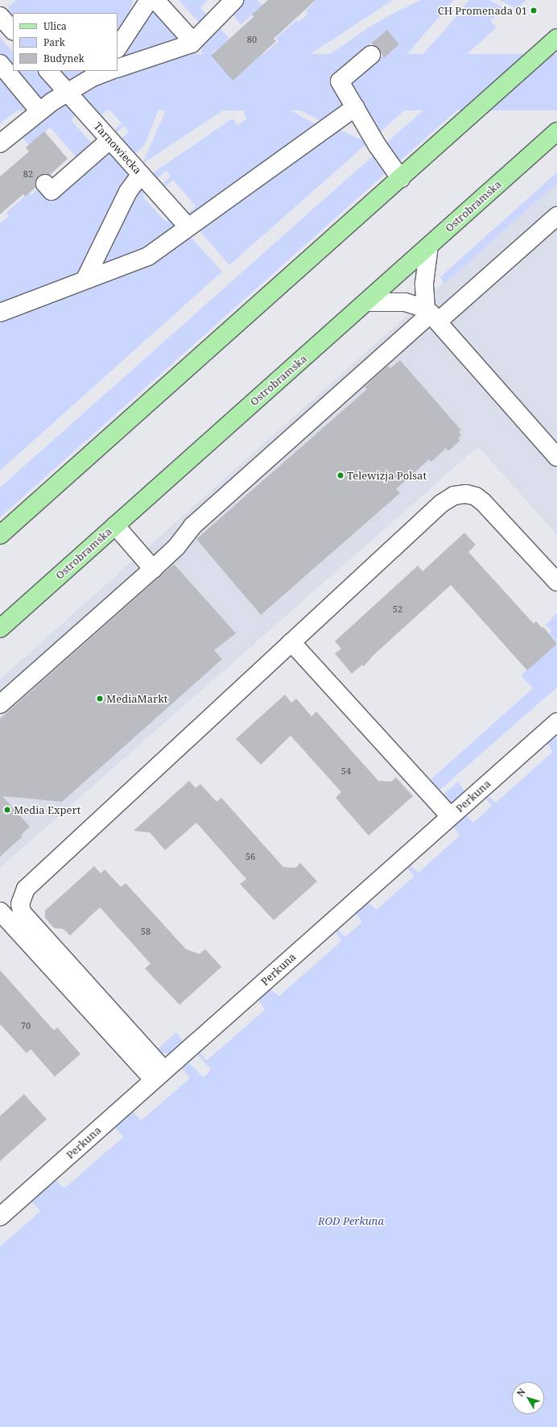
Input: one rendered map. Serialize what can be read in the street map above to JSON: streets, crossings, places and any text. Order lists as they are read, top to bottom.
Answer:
{
  "streets": {
    "main road": ["Ostrobramska"],
    "street": ["Tarnowiecka", "Perkuna"]
  },
  "parks": ["ROD Perkuna"],
  "places": [
    "CH Promenada 01",
    "Telewizja Polsat",
    "MediaMarkt",
    "Media Expert"
  ],
  "house_numbers": [
    "80",
    "82",
    "52",
    "54",
    "56",
    "58",
    "70"
  ],
  "legend": ["Ulica", "Park", "Budynek"],
  "north": "top left"
}
